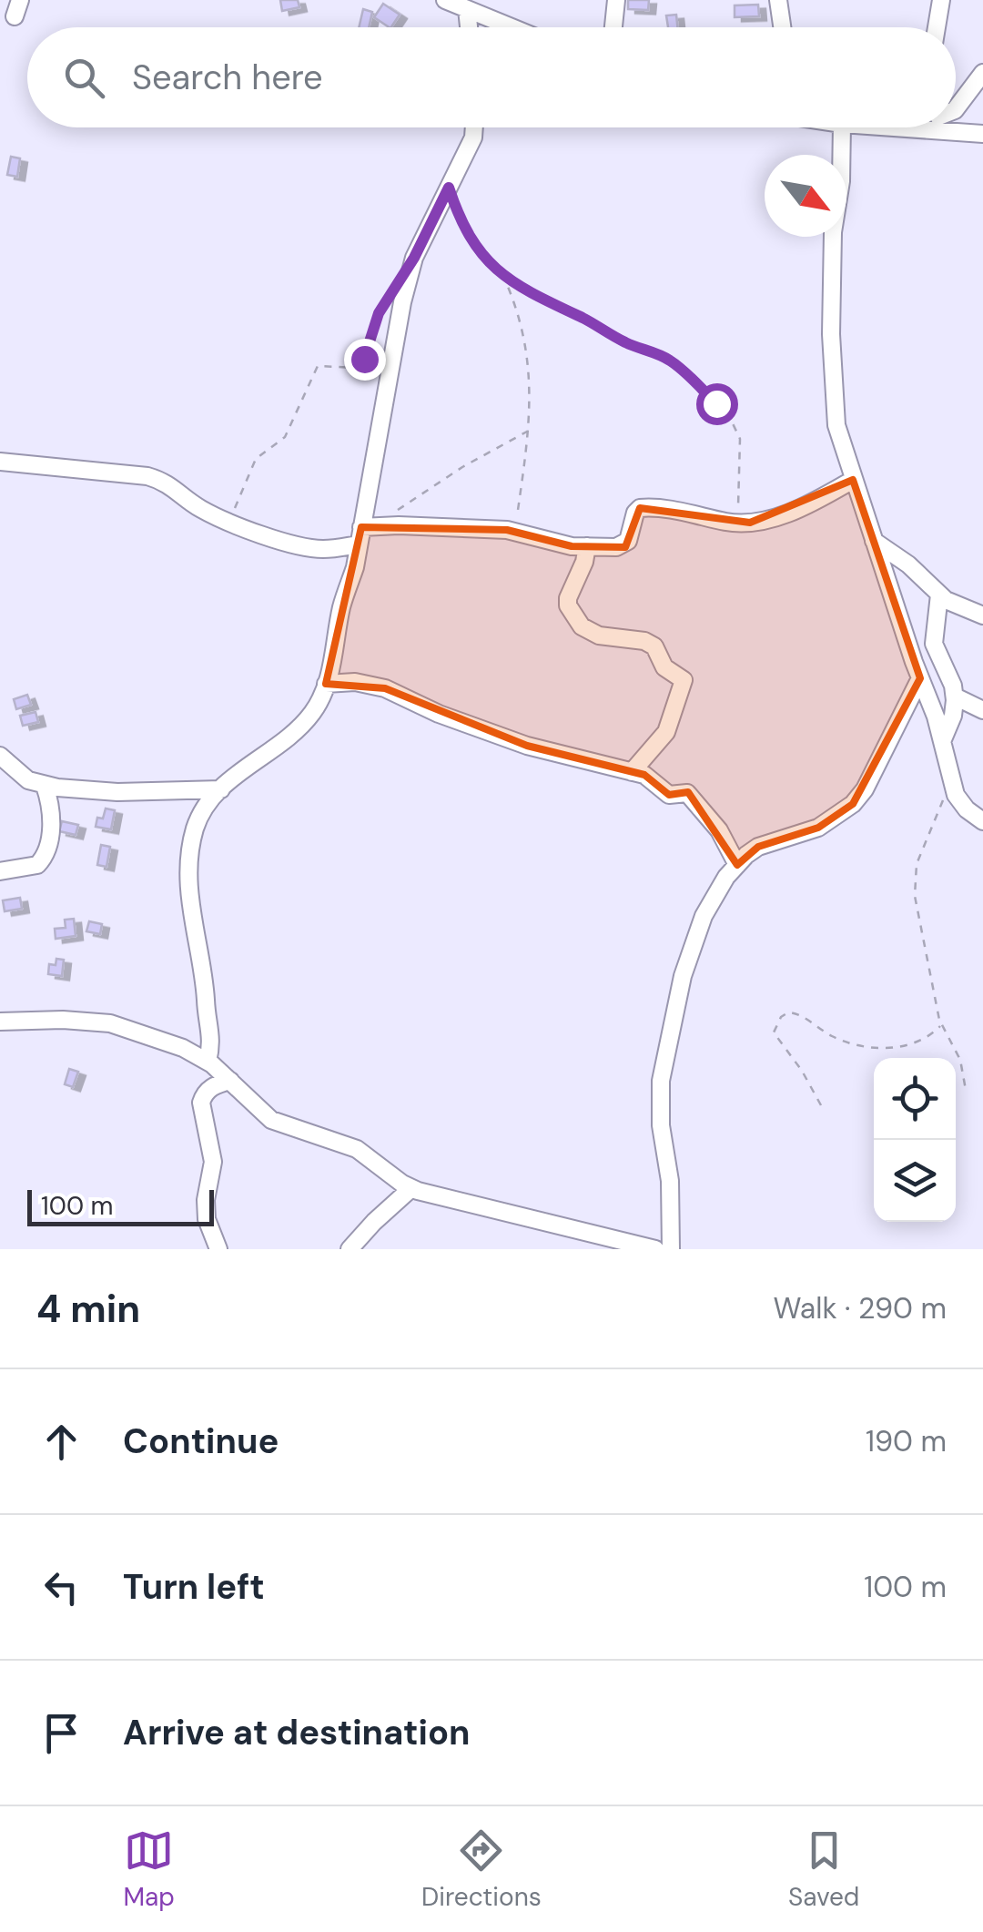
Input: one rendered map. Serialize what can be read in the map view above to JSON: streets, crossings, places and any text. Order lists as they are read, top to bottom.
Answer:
{
  "scale_bar": "100 m",
  "north": "bottom right",
  "page": {
    "search": "Search here",
    "scale": "100 m",
    "heading": ["4 min", "Walk · 290 m"],
    "list": [
      ["Continue", "190 m"],
      ["Turn left", "100 m"],
      "Arrive at destination"
    ],
    "nav": ["Map", "Directions", "Saved"]
  }
}
